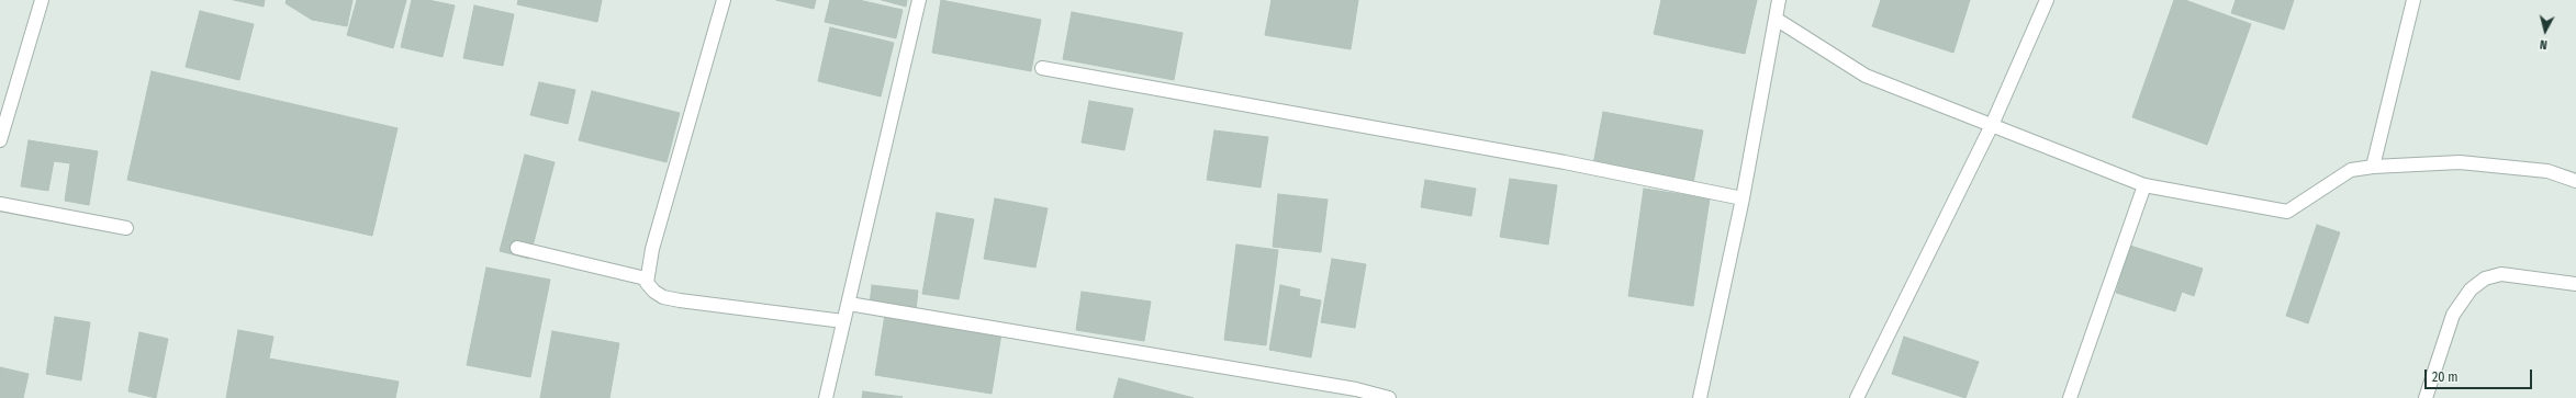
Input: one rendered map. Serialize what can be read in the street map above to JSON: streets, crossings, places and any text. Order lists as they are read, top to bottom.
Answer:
{
  "scale_bar": "20 m",
  "north": "bottom"
}
